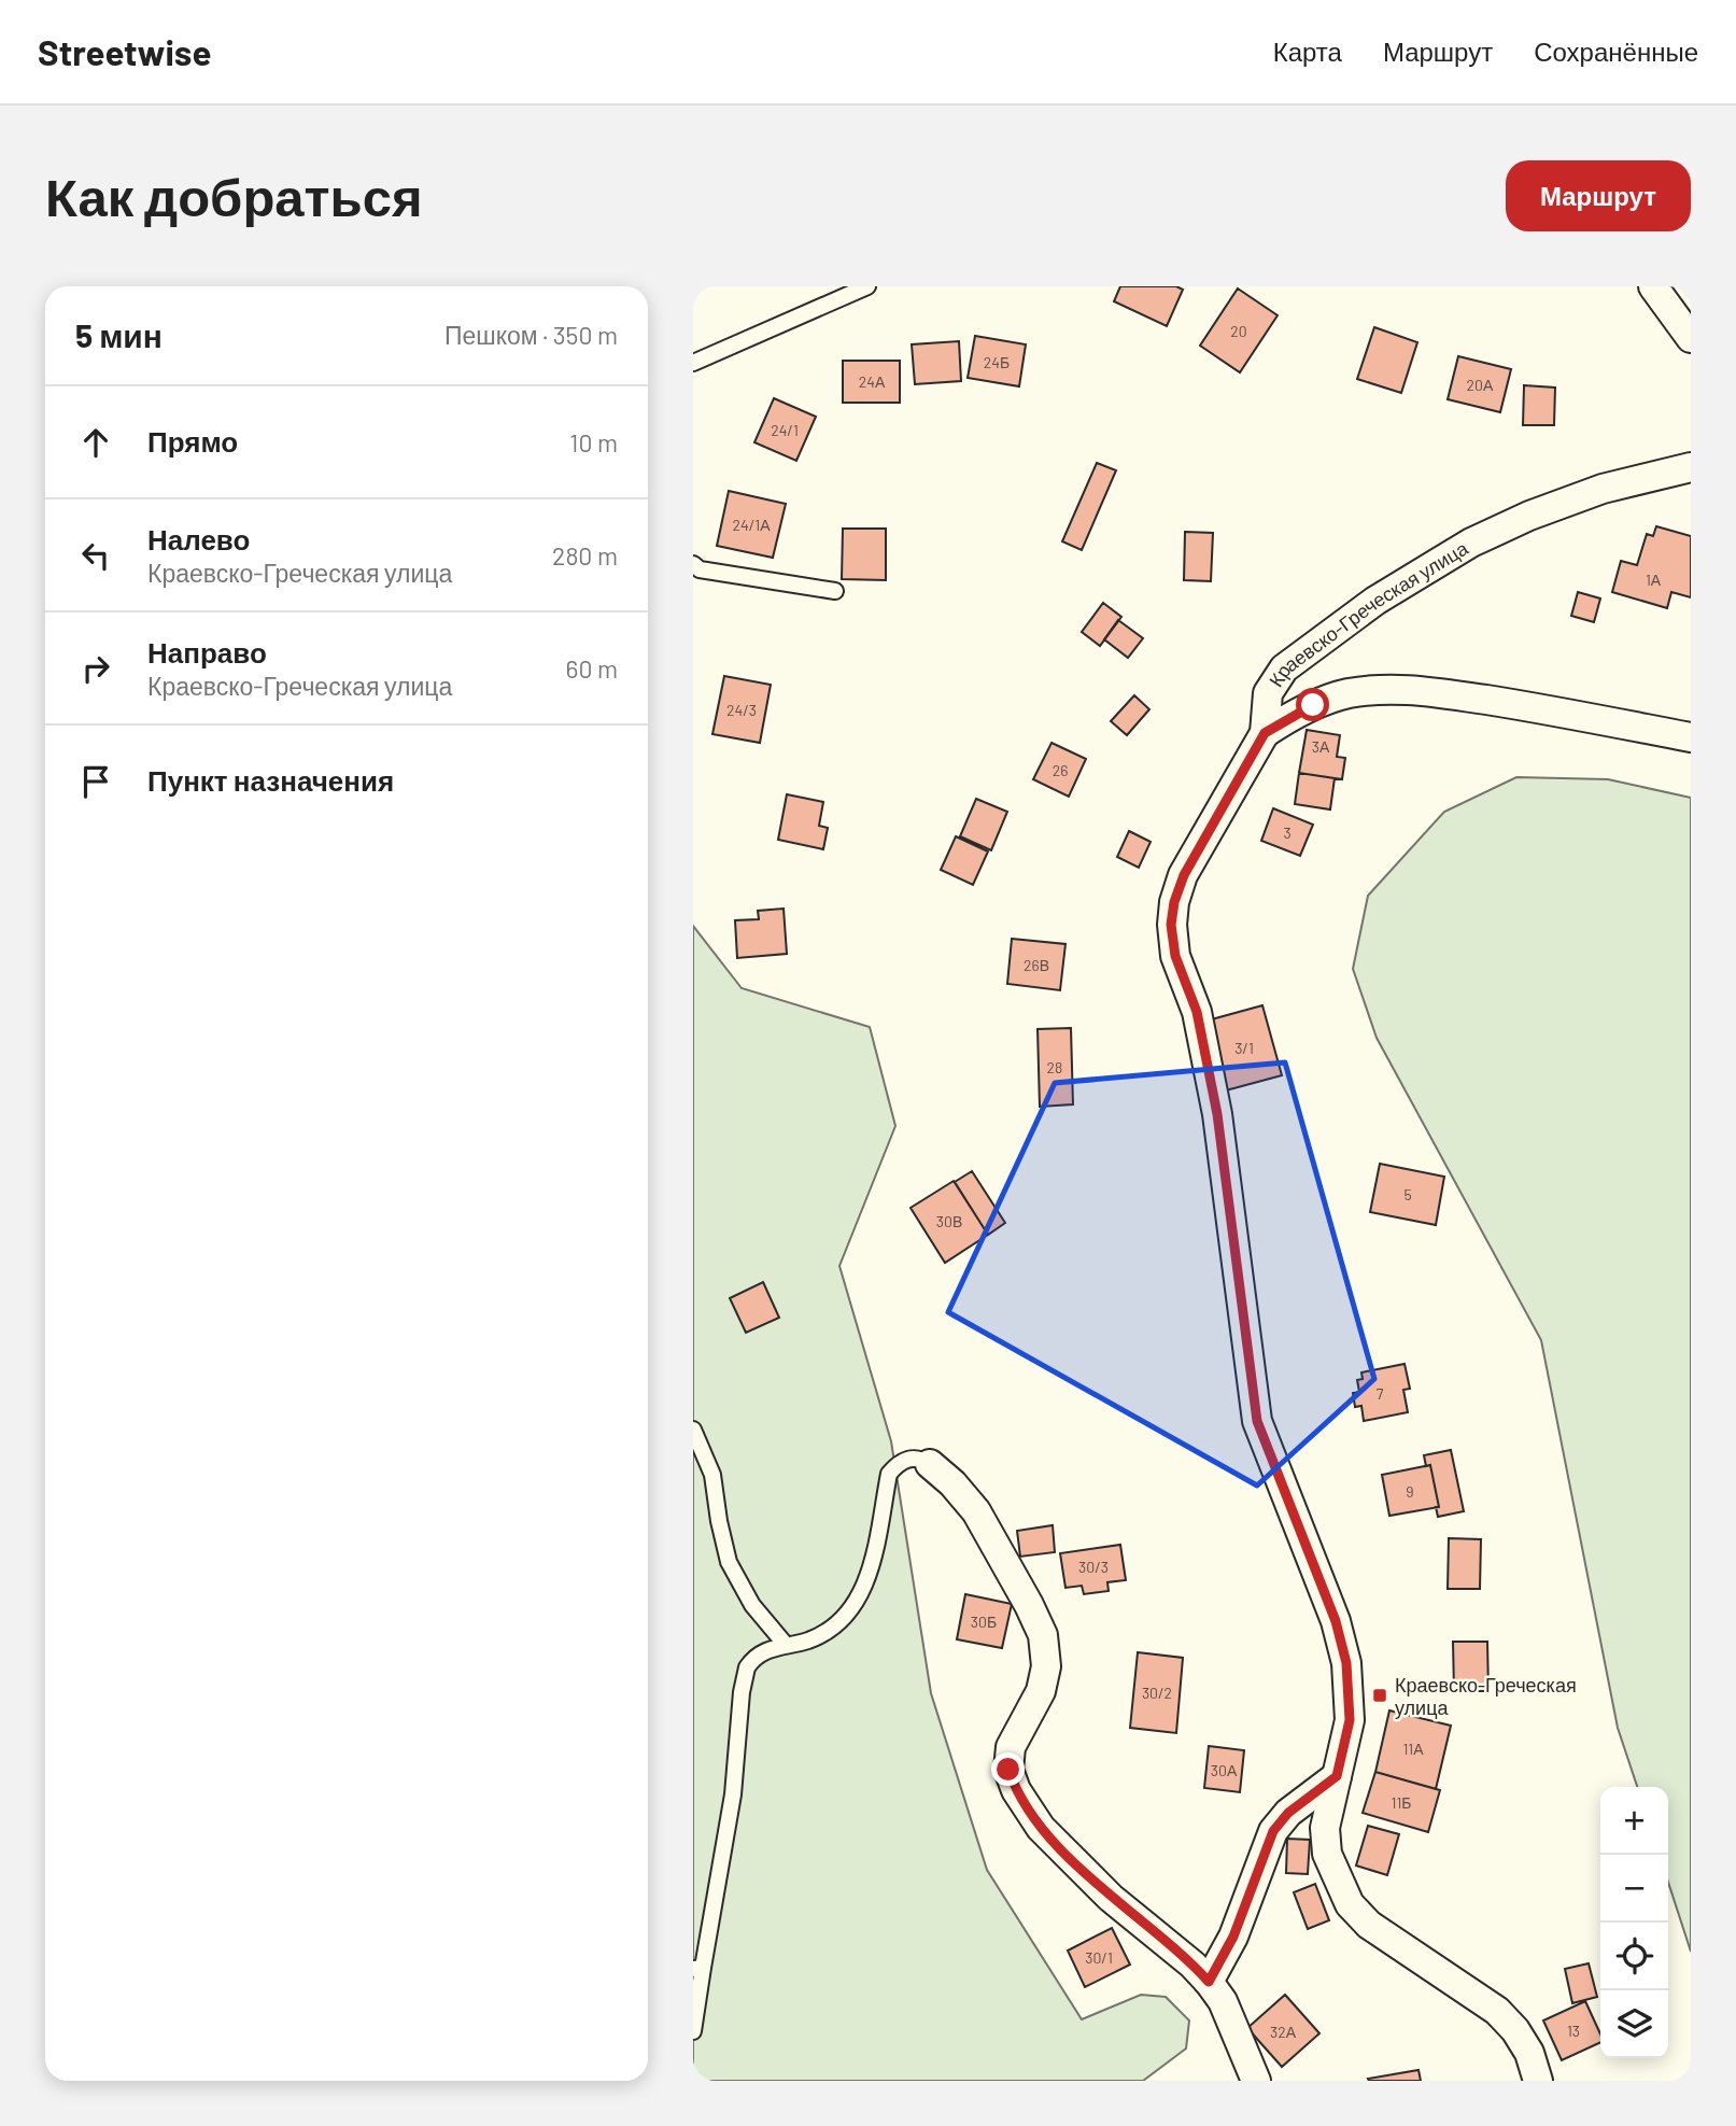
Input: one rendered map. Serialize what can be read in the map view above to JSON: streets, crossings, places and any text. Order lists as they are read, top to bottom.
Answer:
{
  "streets": {
    "street": ["Краевско-Греческая улица"]
  },
  "places": {
    "transit": ["Краевско-Греческая улица"]
  },
  "house_numbers": [
    "20",
    "24Б",
    "24А",
    "20А",
    "24/1",
    "24/1А",
    "1А",
    "24/3",
    "3А",
    "26",
    "3",
    "26В",
    "3/1",
    "28",
    "5",
    "30В",
    "7",
    "9",
    "30/3",
    "30Б",
    "30/2",
    "11А",
    "30А",
    "11Б",
    "30/1",
    "13",
    "32А"
  ],
  "page": {
    "header": "Streetwise",
    "nav": ["Карта", "Маршрут", "Сохранённые"],
    "buttons": "Маршрут",
    "title": "Как добраться",
    "heading": ["5 мин", "Пешком · 350 m"],
    "list": [
      ["Прямо", "10 m"],
      ["Налево", "Краевско-Греческая улица", "280 m"],
      ["Направо", "Краевско-Греческая улица", "60 m"],
      "Пункт назначения"
    ],
    "map_buttons": ["+", "−"]
  }
}
